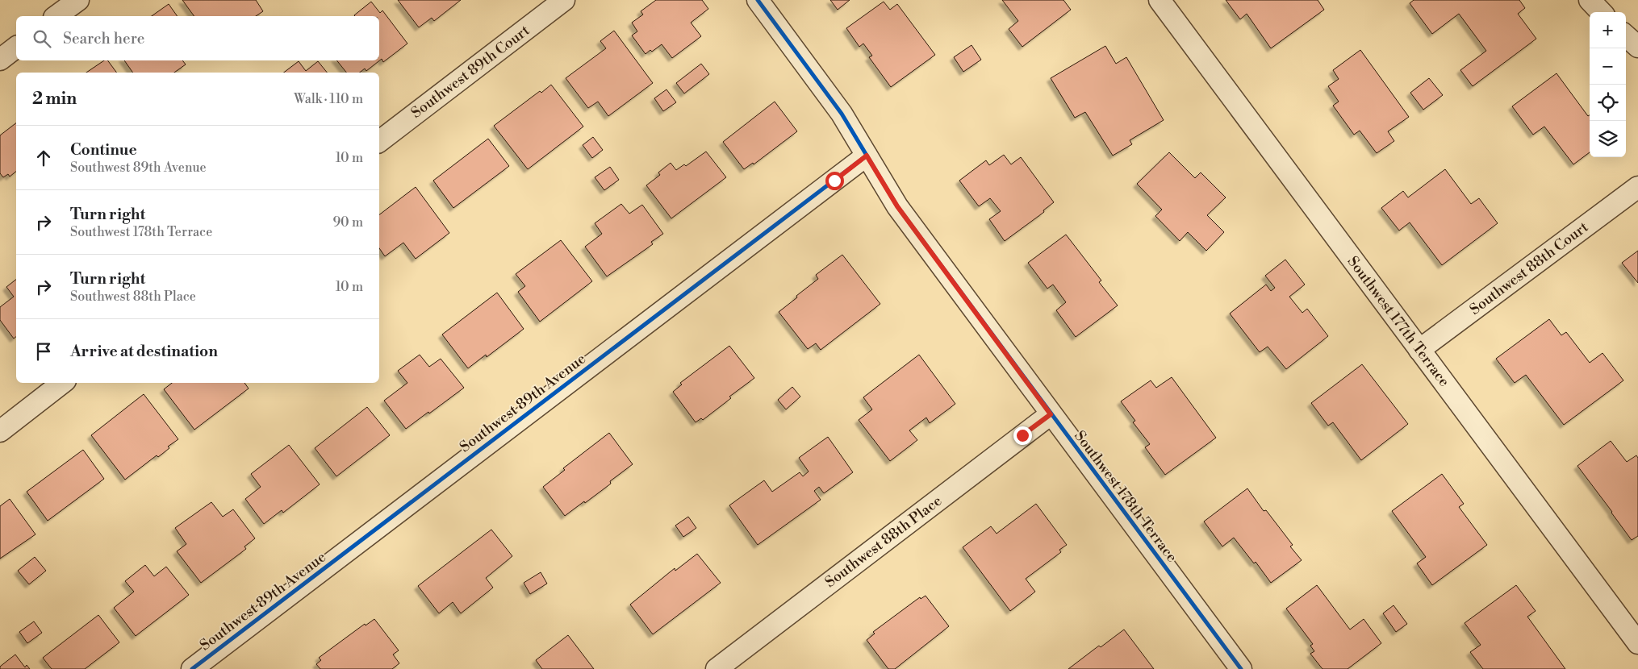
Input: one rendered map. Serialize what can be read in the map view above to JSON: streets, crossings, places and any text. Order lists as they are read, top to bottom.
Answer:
{
  "streets": {
    "street": [
      "Southwest 89th Court",
      "Southwest 88th Court",
      "Southwest 177th Terrace",
      "Southwest 89th Avenue",
      "Southwest 178th Terrace",
      "Southwest 88th Place"
    ]
  },
  "crossings": [
    ["Southwest 88th Court", "Southwest 177th Terrace"],
    ["Southwest 89th Avenue", "Southwest 178th Terrace"],
    ["Southwest 178th Terrace", "Southwest 88th Place"]
  ],
  "page": {
    "map_buttons": ["+", "−"],
    "search": "Search here",
    "heading": ["2 min", "Walk · 110 m"],
    "list": [
      ["Continue", "Southwest 89th Avenue", "10 m"],
      ["Turn right", "Southwest 178th Terrace", "90 m"],
      ["Turn right", "Southwest 88th Place", "10 m"],
      "Arrive at destination"
    ]
  }
}
